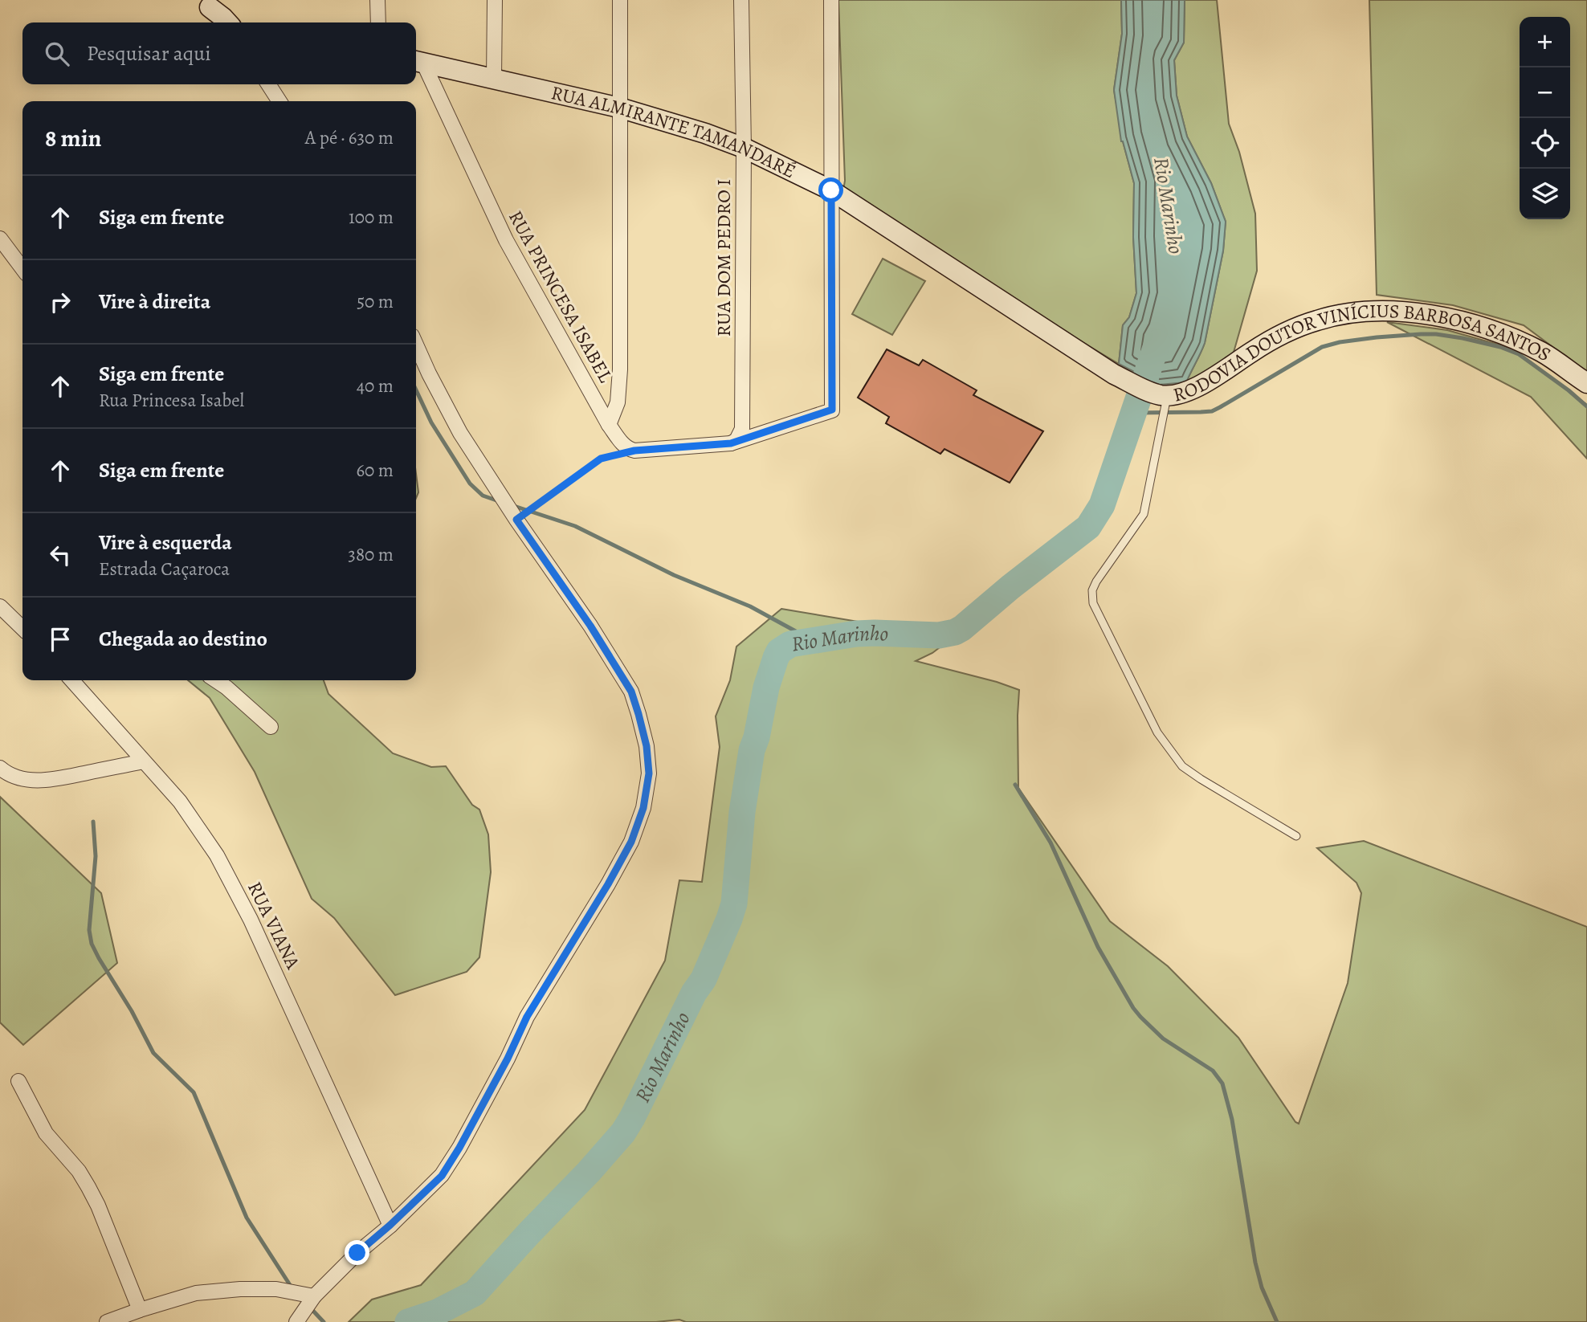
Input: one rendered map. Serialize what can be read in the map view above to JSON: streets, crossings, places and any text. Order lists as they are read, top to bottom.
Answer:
{
  "streets": {
    "main road": ["RUA ALMIRANTE TAMANDARÉ", "RODOVIA DOUTOR VINÍCIUS BARBOSA SANTOS"],
    "street": ["RUA DOM PEDRO I", "RUA PRINCESA ISABEL", "RUA VIANA"]
  },
  "crossings": [
    ["RUA ALMIRANTE TAMANDARÉ", "RUA DOM PEDRO I"],
    ["RUA ALMIRANTE TAMANDARÉ", "RUA PRINCESA ISABEL"],
    ["RUA ALMIRANTE TAMANDARÉ", "RODOVIA DOUTOR VINÍCIUS BARBOSA SANTOS"]
  ],
  "water": ["Rio Marinho"],
  "page": {
    "map_buttons": ["+", "−"],
    "search": "Pesquisar aqui",
    "heading": ["8 min", "A pé · 630 m"],
    "list": [
      ["Siga em frente", "100 m"],
      ["Vire à direita", "50 m"],
      ["Siga em frente", "Rua Princesa Isabel", "40 m"],
      ["Siga em frente", "60 m"],
      ["Vire à esquerda", "Estrada Caçaroca", "380 m"],
      "Chegada ao destino"
    ]
  }
}
